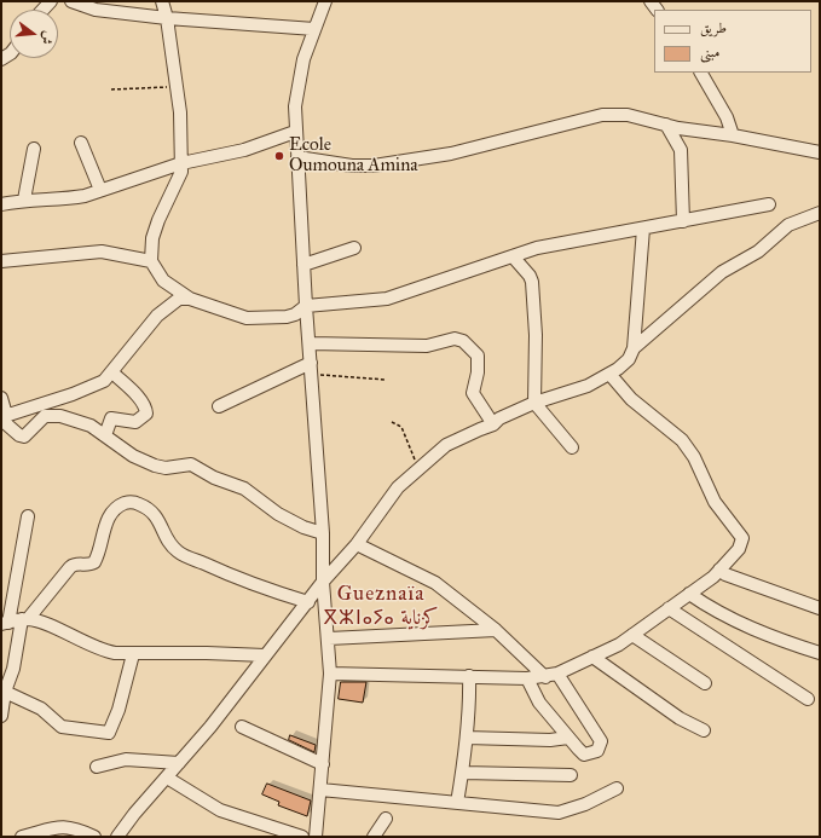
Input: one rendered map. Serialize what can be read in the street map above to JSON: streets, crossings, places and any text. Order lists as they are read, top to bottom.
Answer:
{
  "districts": ["Gueznaïa ⴳⵣⵏⴰⵢⴰ كزناية"],
  "places": ["Ecole Oumouna Amina"],
  "legend": ["طريق", "مبنى"],
  "north": "right"
}
